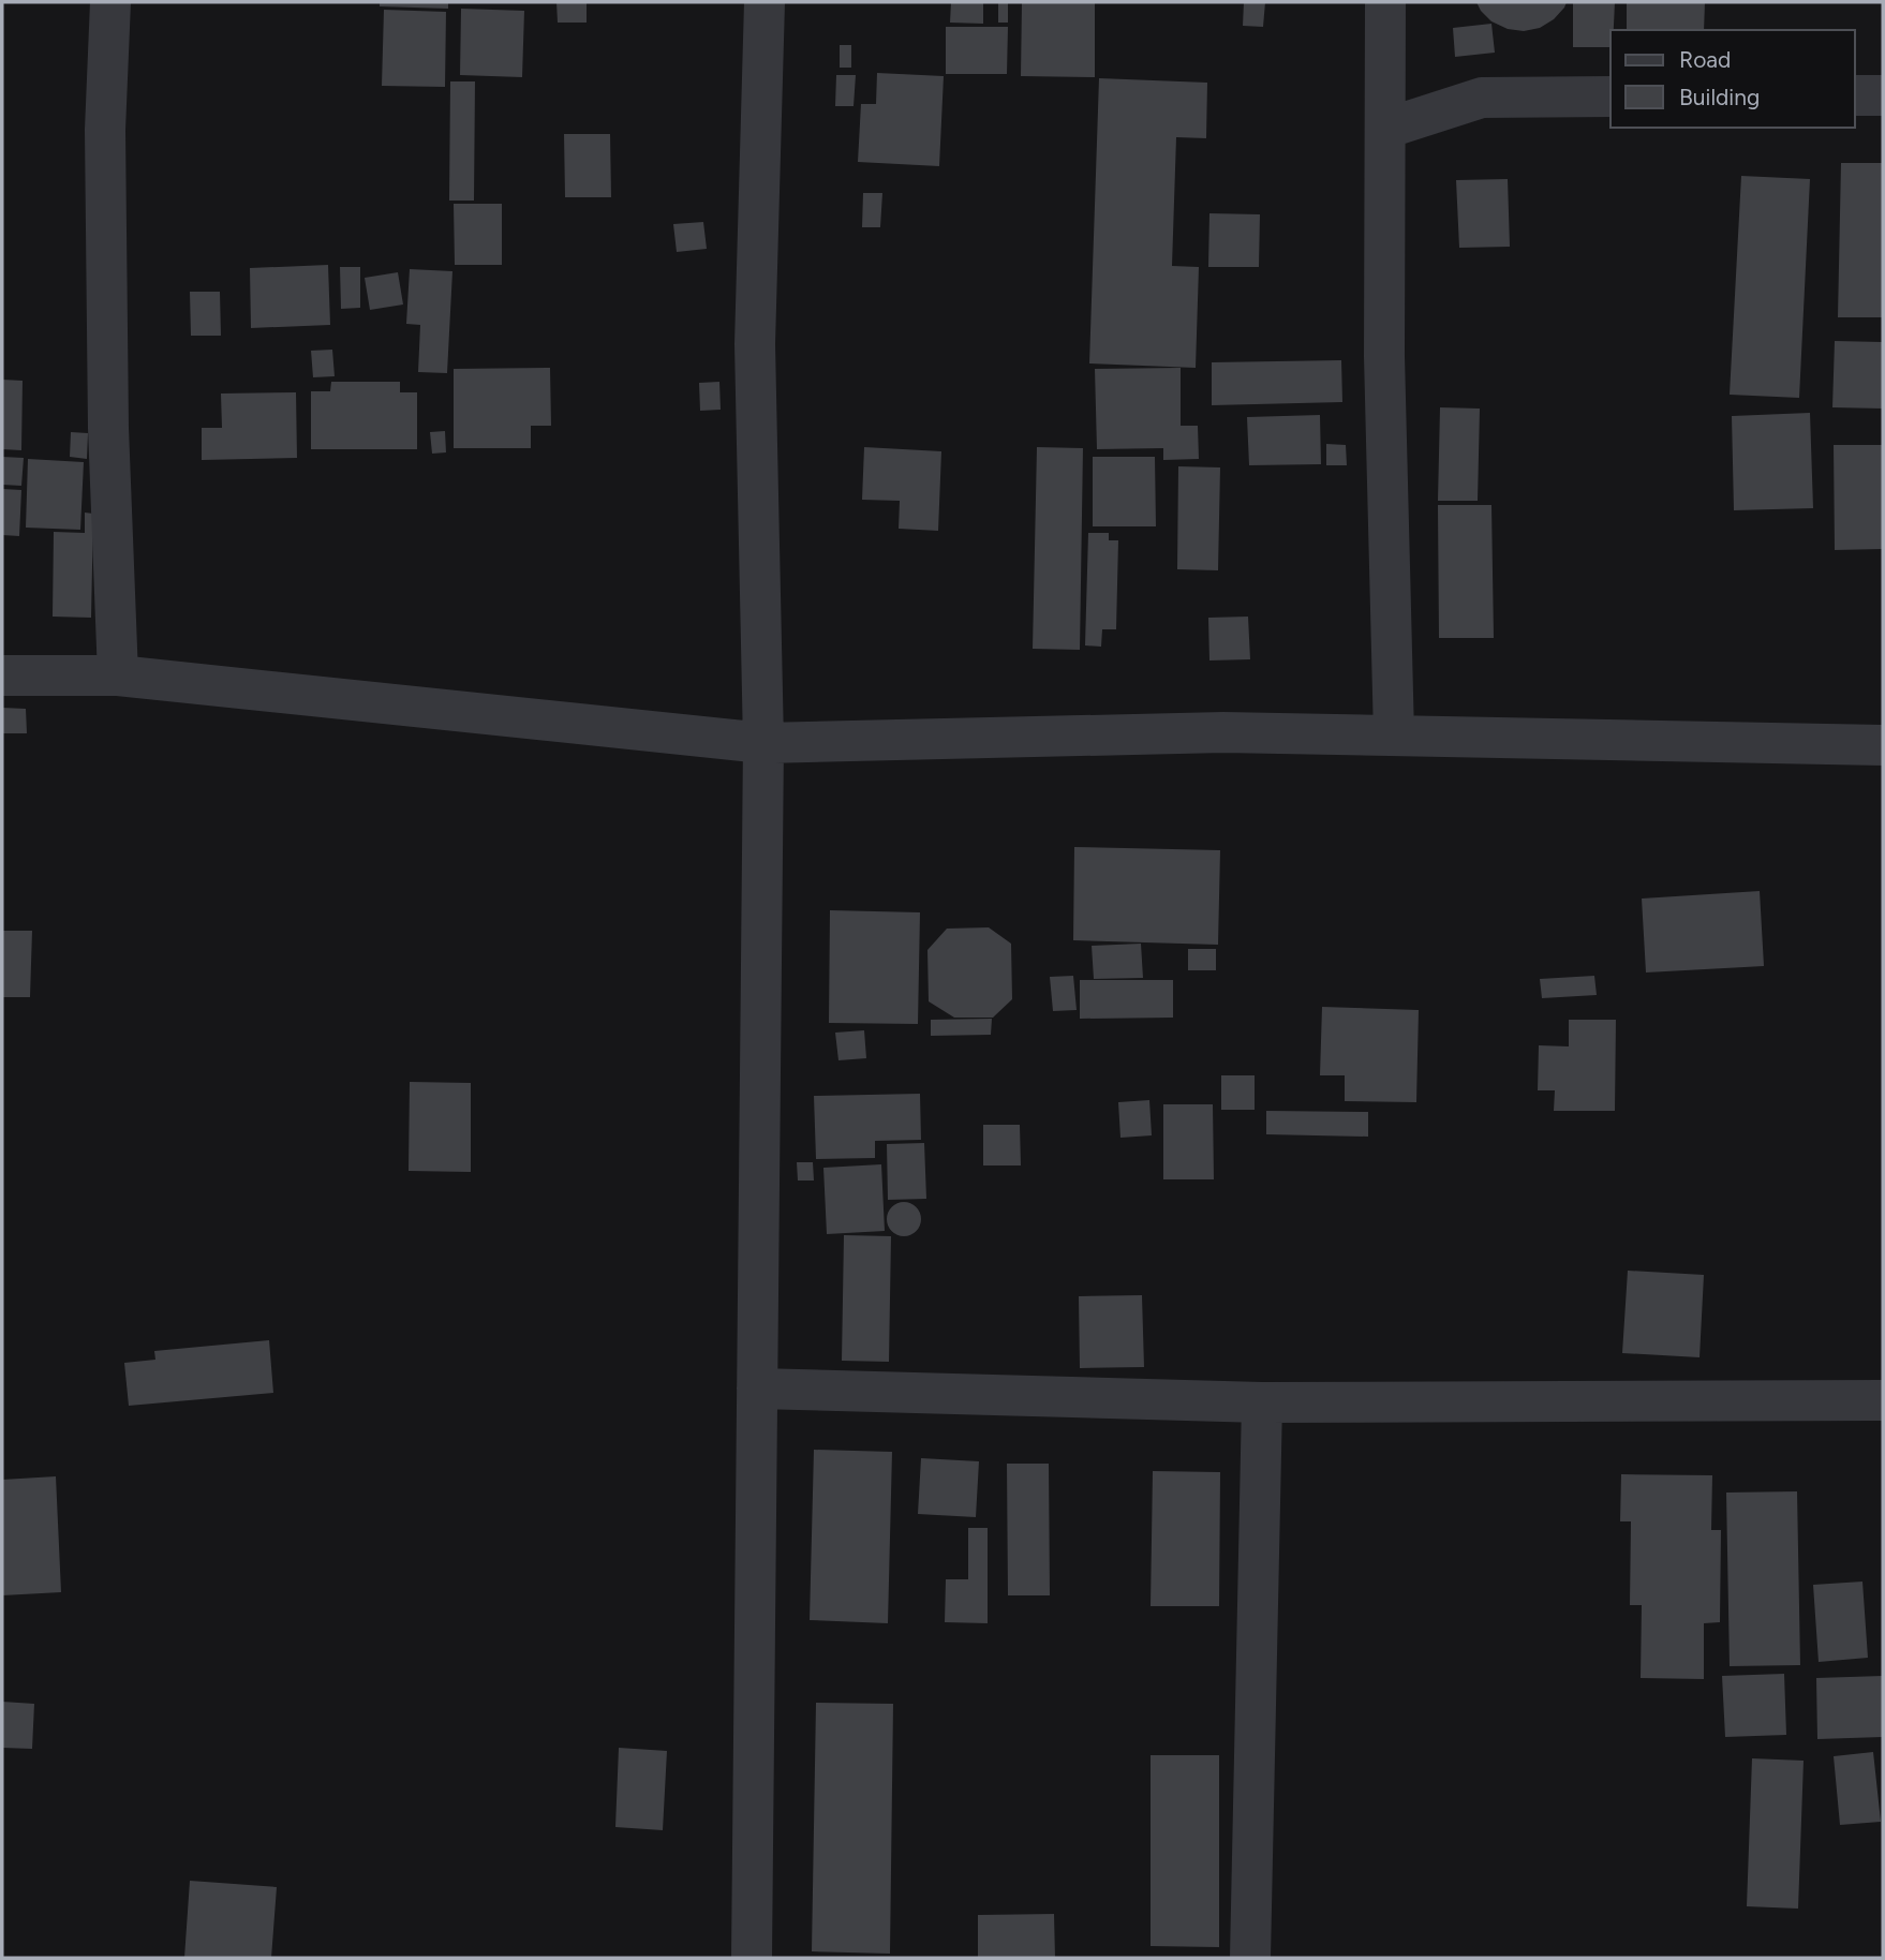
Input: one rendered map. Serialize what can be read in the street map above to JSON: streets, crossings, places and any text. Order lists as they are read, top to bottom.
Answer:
{
  "legend": ["Road", "Building"]
}
